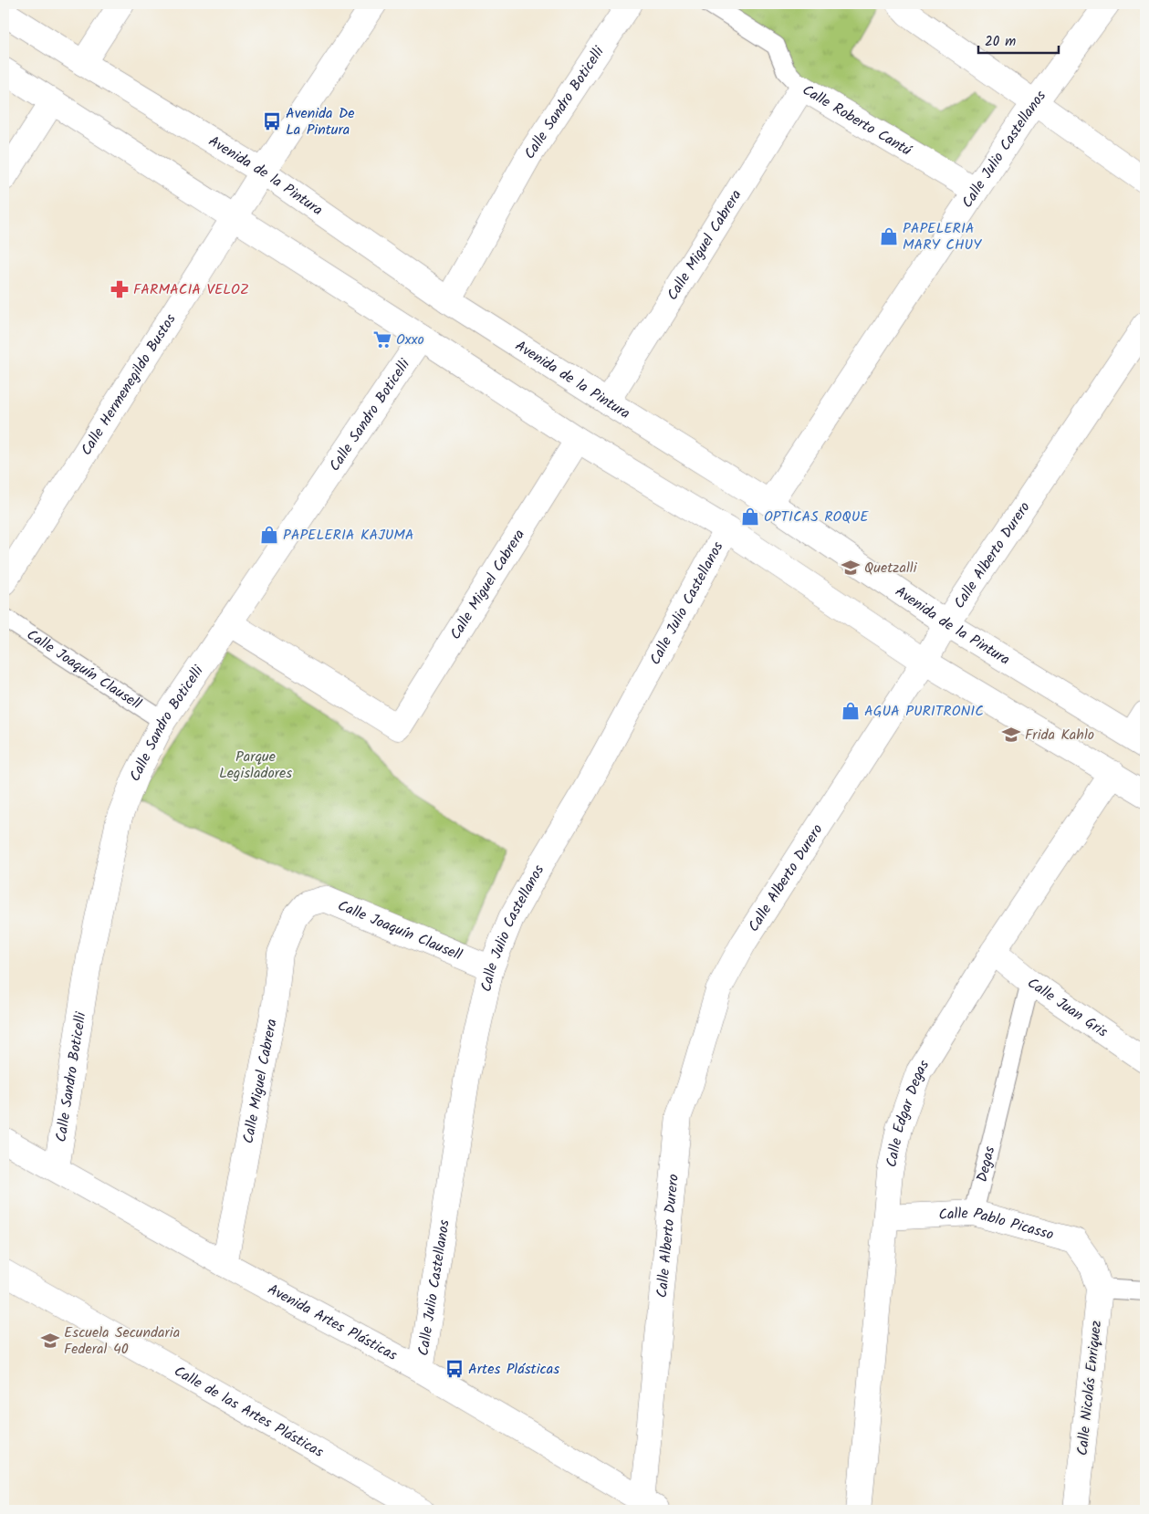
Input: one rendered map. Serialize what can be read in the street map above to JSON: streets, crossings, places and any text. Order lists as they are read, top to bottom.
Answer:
{
  "streets": {
    "street": [
      "Calle Sandro Boticelli",
      "Calle Roberto Cantú",
      "Calle Julio Castellanos",
      "Avenida de la Pintura",
      "Calle Miguel Cabrera",
      "Calle Hermenegildo Bustos",
      "Calle Alberto Durero",
      "Calle Joaquín Clausell",
      "Calle Juan Gris",
      "Calle Edgar Degas",
      "Degas",
      "Calle Pablo Picasso",
      "Avenida Artes Plásticas",
      "Calle Nicolás Enriquez",
      "Calle de las Artes Plásticas"
    ]
  },
  "crossings": [
    ["Calle Sandro Boticelli", "Avenida de la Pintura"],
    ["Calle Sandro Boticelli", "Calle Miguel Cabrera"],
    ["Calle Sandro Boticelli", "Calle Joaquín Clausell"],
    ["Calle Sandro Boticelli", "Avenida Artes Plásticas"],
    ["Calle Roberto Cantú", "Calle Julio Castellanos"],
    ["Calle Roberto Cantú", "Calle Miguel Cabrera"],
    ["Calle Julio Castellanos", "Avenida de la Pintura"],
    ["Calle Julio Castellanos", "Calle Joaquín Clausell"],
    ["Calle Julio Castellanos", "Avenida Artes Plásticas"],
    ["Avenida de la Pintura", "Calle Miguel Cabrera"],
    ["Avenida de la Pintura", "Calle Hermenegildo Bustos"],
    ["Avenida de la Pintura", "Calle Alberto Durero"],
    ["Calle Miguel Cabrera", "Calle Joaquín Clausell"],
    ["Calle Miguel Cabrera", "Avenida Artes Plásticas"],
    ["Calle Alberto Durero", "Avenida Artes Plásticas"],
    ["Calle Juan Gris", "Calle Edgar Degas"],
    ["Calle Juan Gris", "Degas"],
    ["Calle Edgar Degas", "Calle Pablo Picasso"],
    ["Degas", "Calle Pablo Picasso"],
    ["Calle Pablo Picasso", "Calle Nicolás Enriquez"]
  ],
  "parks": ["Parque Legisladores"],
  "places": {
    "bus stop": ["Avenida De La Pintura", "Artes Plásticas"],
    "shop": [
      "PAPELERIA MARY CHUY",
      "OPTICAS ROQUE",
      "PAPELERIA KAJUMA",
      "AGUA PURITRONIC"
    ],
    "pharmacy": ["FARMACIA VELOZ"],
    "supermarket": ["Oxxo"],
    "school or university": ["Quetzalli", "Frida Kahlo", "Escuela Secundaria Federal 40"]
  },
  "scale_bar": "20 m"
}
